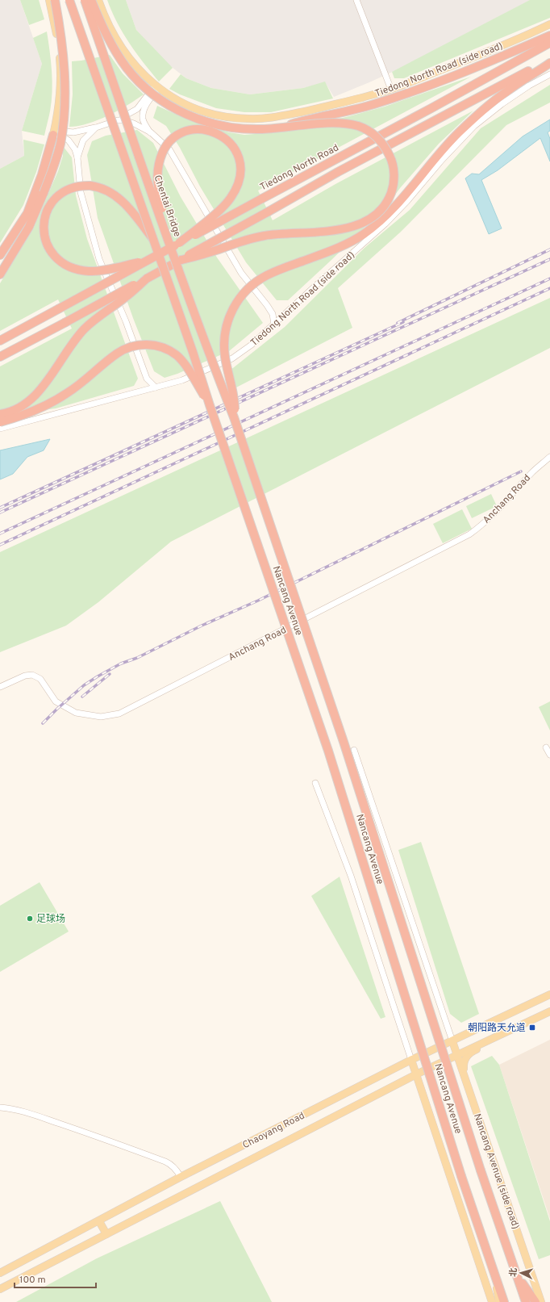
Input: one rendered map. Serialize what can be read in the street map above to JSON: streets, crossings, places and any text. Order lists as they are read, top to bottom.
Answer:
{
  "streets": {
    "highway": ["Tiedong North Road", "Chentai Bridge", "Nancang Avenue"],
    "main road": ["Tiedong North Road (side road)", "Chaoyang Road", "Nancang Avenue (side road)"],
    "street": ["Anchang Road"]
  },
  "crossings": [
    ["Chentai Bridge", "Nancang Avenue"],
    ["Chaoyang Road", "Nancang Avenue (side road)"]
  ],
  "places": {
    "other": ["足球场"],
    "transit": ["朝阳路天允道"]
  },
  "scale_bar": "100 m",
  "north": "left"
}
